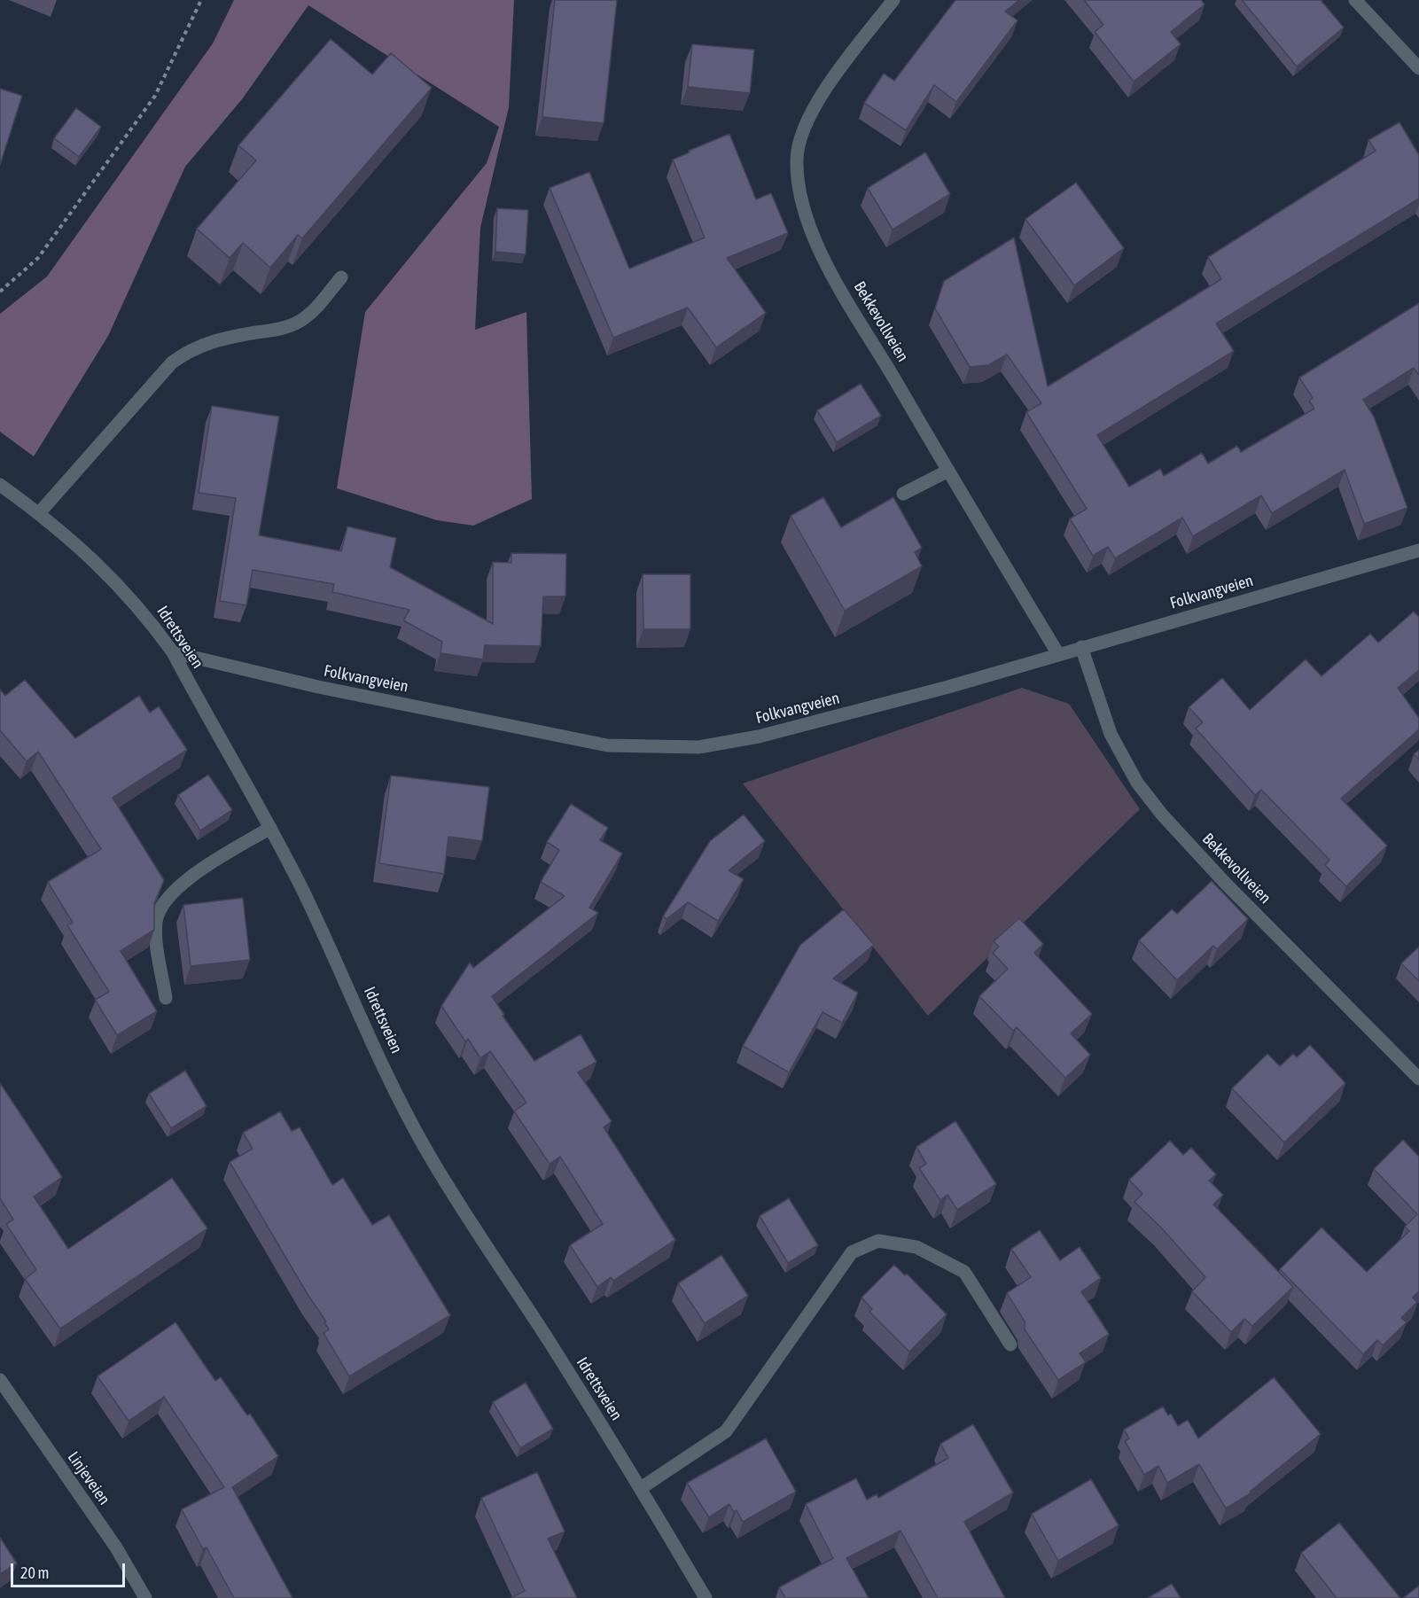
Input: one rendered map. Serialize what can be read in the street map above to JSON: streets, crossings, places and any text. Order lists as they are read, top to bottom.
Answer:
{
  "streets": {
    "street": [
      "Bekkevollveien",
      "Folkvangveien",
      "Idrettsveien",
      "Linjeveien"
    ]
  },
  "crossings": [
    ["Bekkevollveien", "Folkvangveien"],
    ["Folkvangveien", "Idrettsveien"]
  ],
  "scale_bar": "20 m"
}
